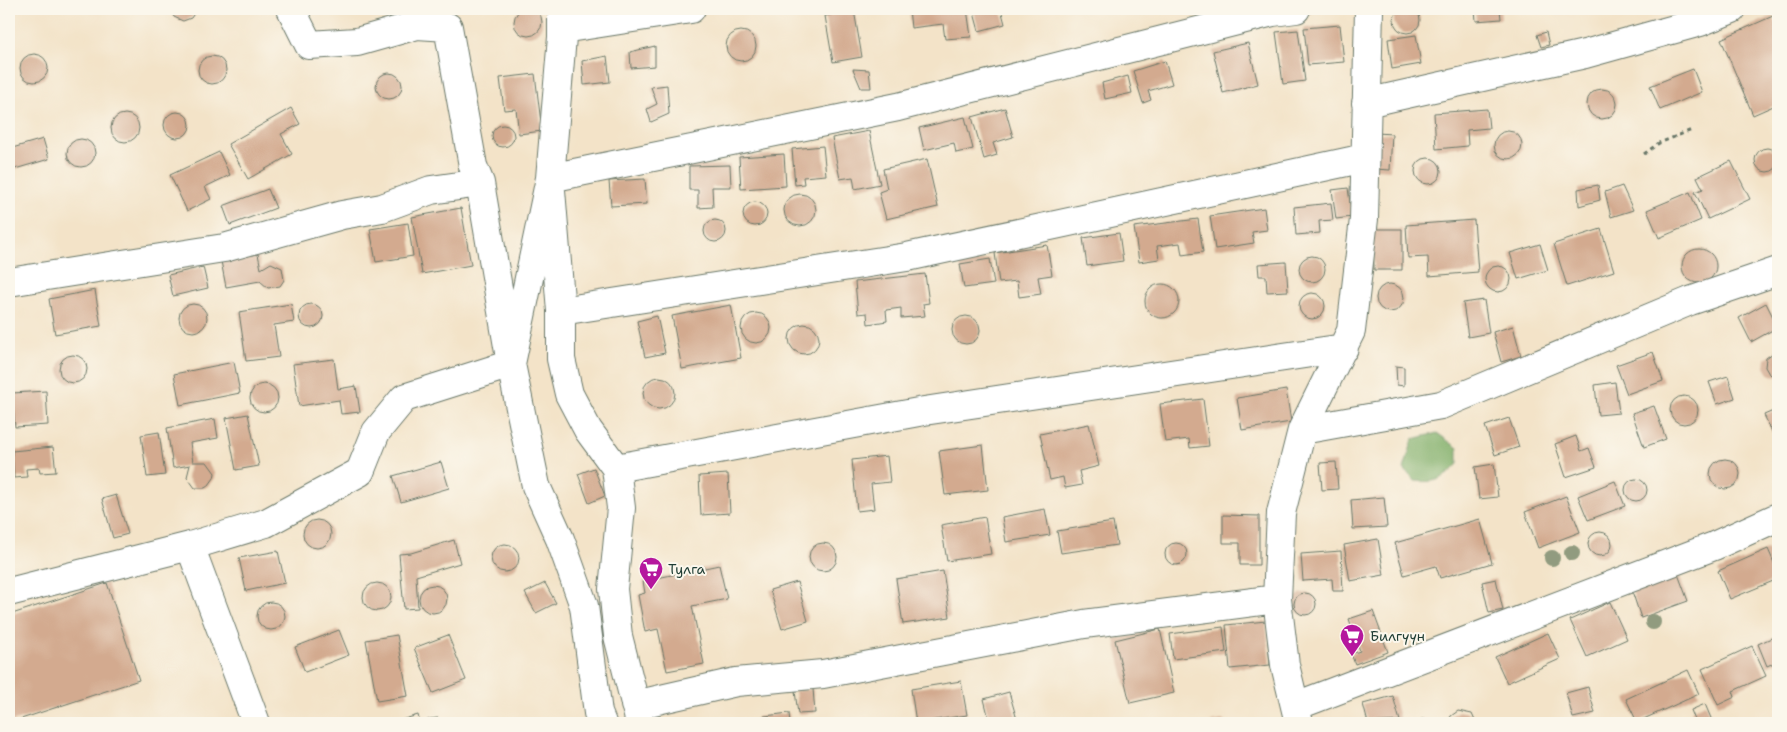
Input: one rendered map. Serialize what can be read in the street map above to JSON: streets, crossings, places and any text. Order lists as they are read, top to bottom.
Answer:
{
  "places": {
    "supermarket": ["Тулга", "Билгүүн"]
  }
}
